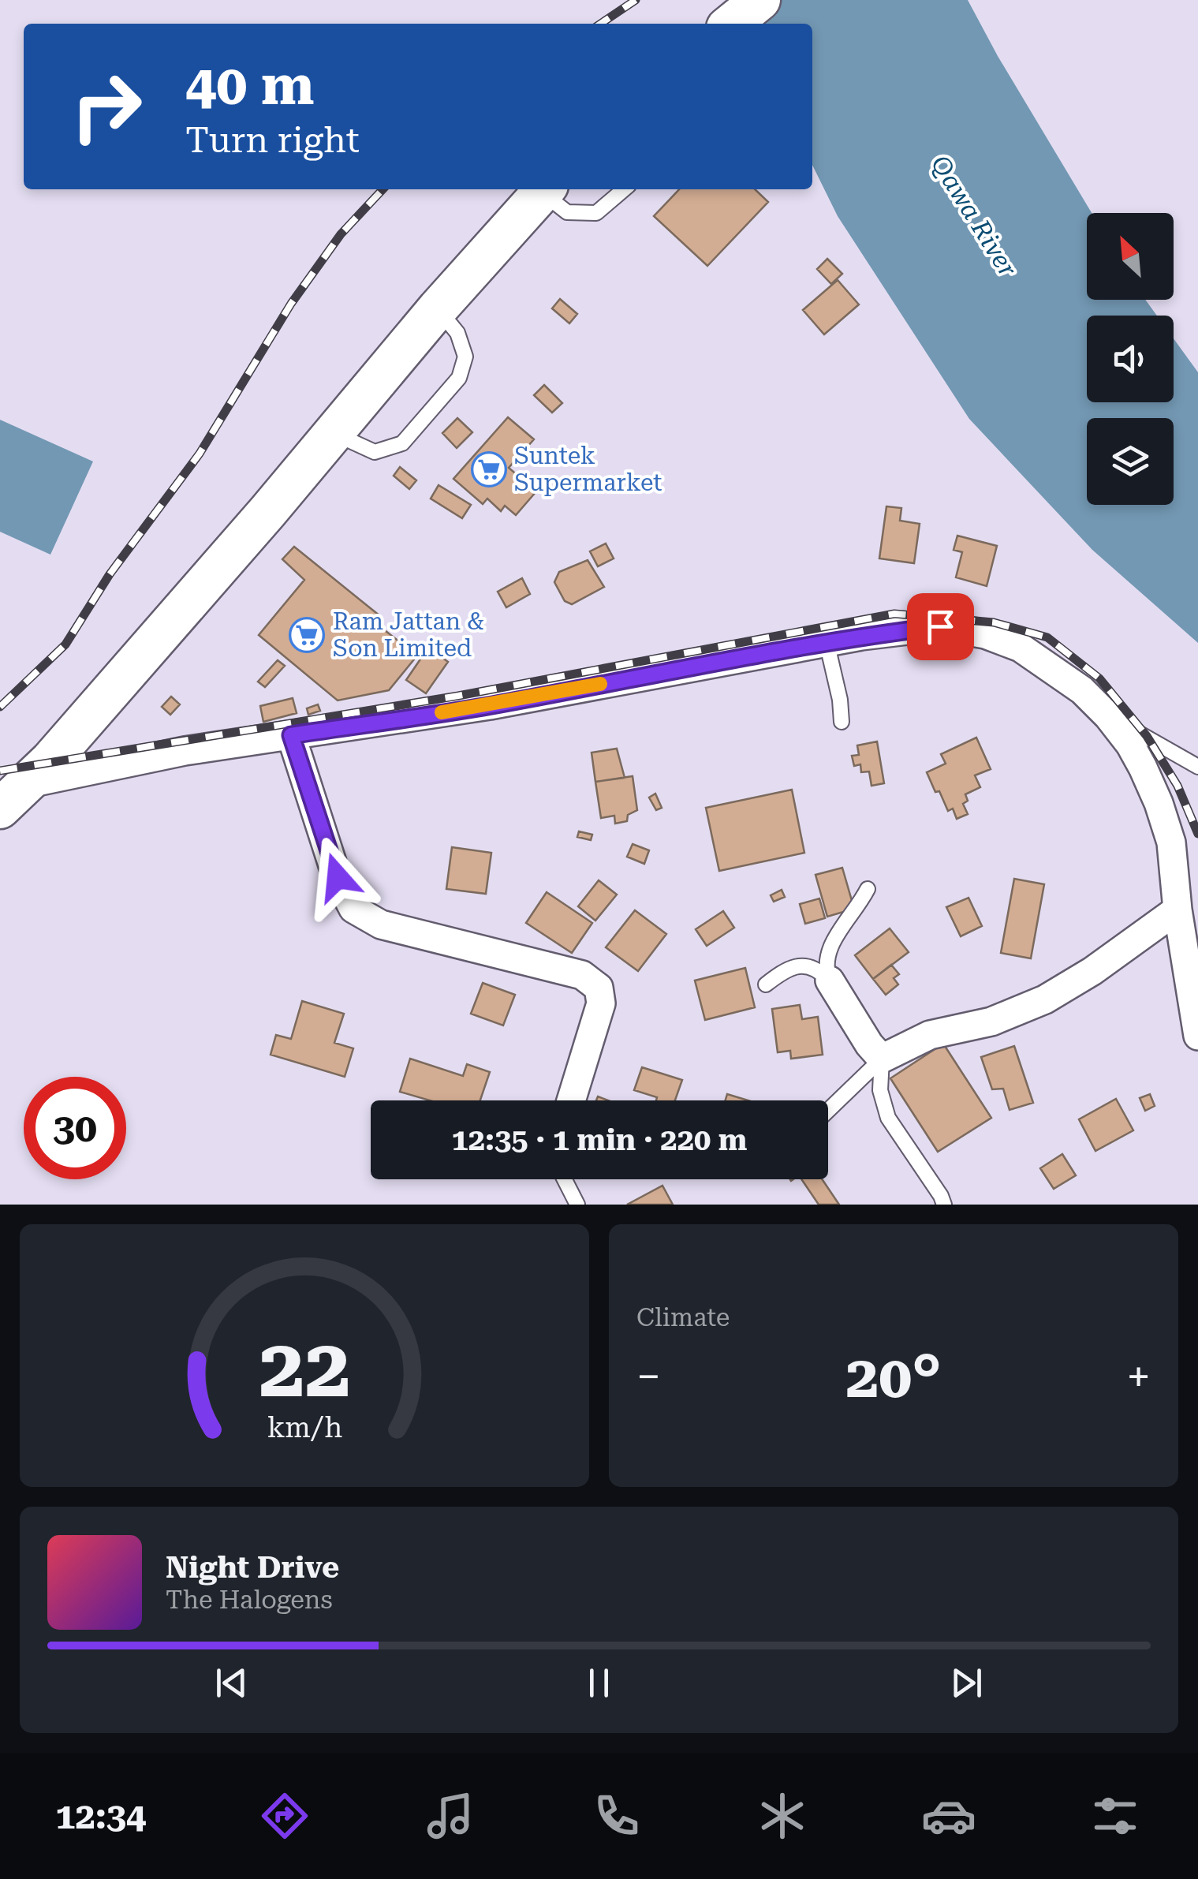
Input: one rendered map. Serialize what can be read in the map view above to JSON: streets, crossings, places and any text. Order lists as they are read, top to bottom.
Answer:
{
  "water": ["Qawa River"],
  "places": {
    "supermarket": ["Suntek Supermarket", "Ram Jattan & Son Limited"]
  },
  "north": "top left",
  "page": {
    "turn": ["40 m", "Turn right"],
    "limit": "30",
    "trip": "12:35 · 1 min · 220 m",
    "tile": "Climate",
    "heat": ["−", "20°", "+"],
    "song": ["Night Drive", "The Halogens"],
    "tabs": "12:34",
    "gauge": ["22", "km/h"]
  }
}
